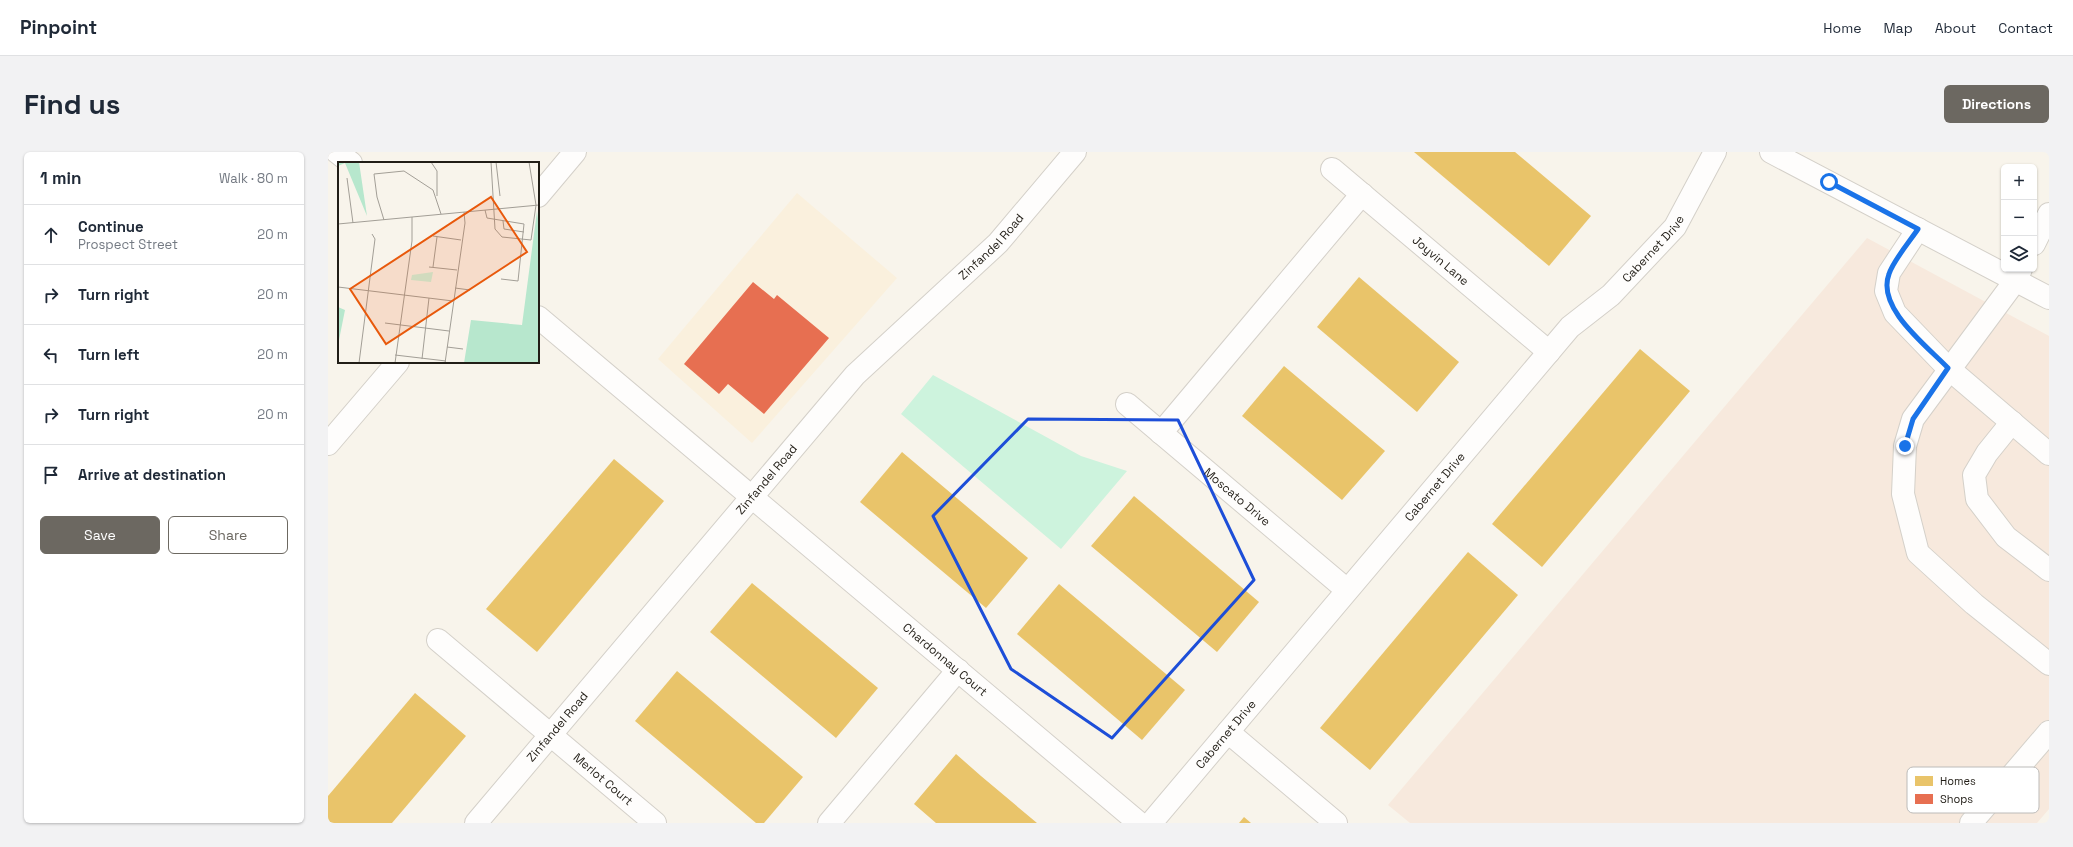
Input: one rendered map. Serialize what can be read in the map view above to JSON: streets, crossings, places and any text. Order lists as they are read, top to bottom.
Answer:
{
  "streets": {
    "street": [
      "Zinfandel Road",
      "Cabernet Drive",
      "Joyvin Lane",
      "Moscato Drive",
      "Chardonnay Court",
      "Merlot Court"
    ]
  },
  "crossings": [
    ["Zinfandel Road", "Chardonnay Court"],
    ["Zinfandel Road", "Merlot Court"],
    ["Cabernet Drive", "Joyvin Lane"],
    ["Cabernet Drive", "Moscato Drive"]
  ],
  "legend": ["Homes", "Shops"],
  "page": {
    "header": "Pinpoint",
    "nav": [
      "Home",
      "Map",
      "About",
      "Contact"
    ],
    "buttons": [
      "Directions",
      ["Save", "Share"]
    ],
    "title": "Find us",
    "heading": ["1 min", "Walk · 80 m"],
    "map_buttons": ["+", "−"],
    "list": [
      ["Continue", "Prospect Street", "20 m"],
      ["Turn right", "20 m"],
      ["Turn left", "20 m"],
      ["Turn right", "20 m"],
      "Arrive at destination"
    ]
  }
}
